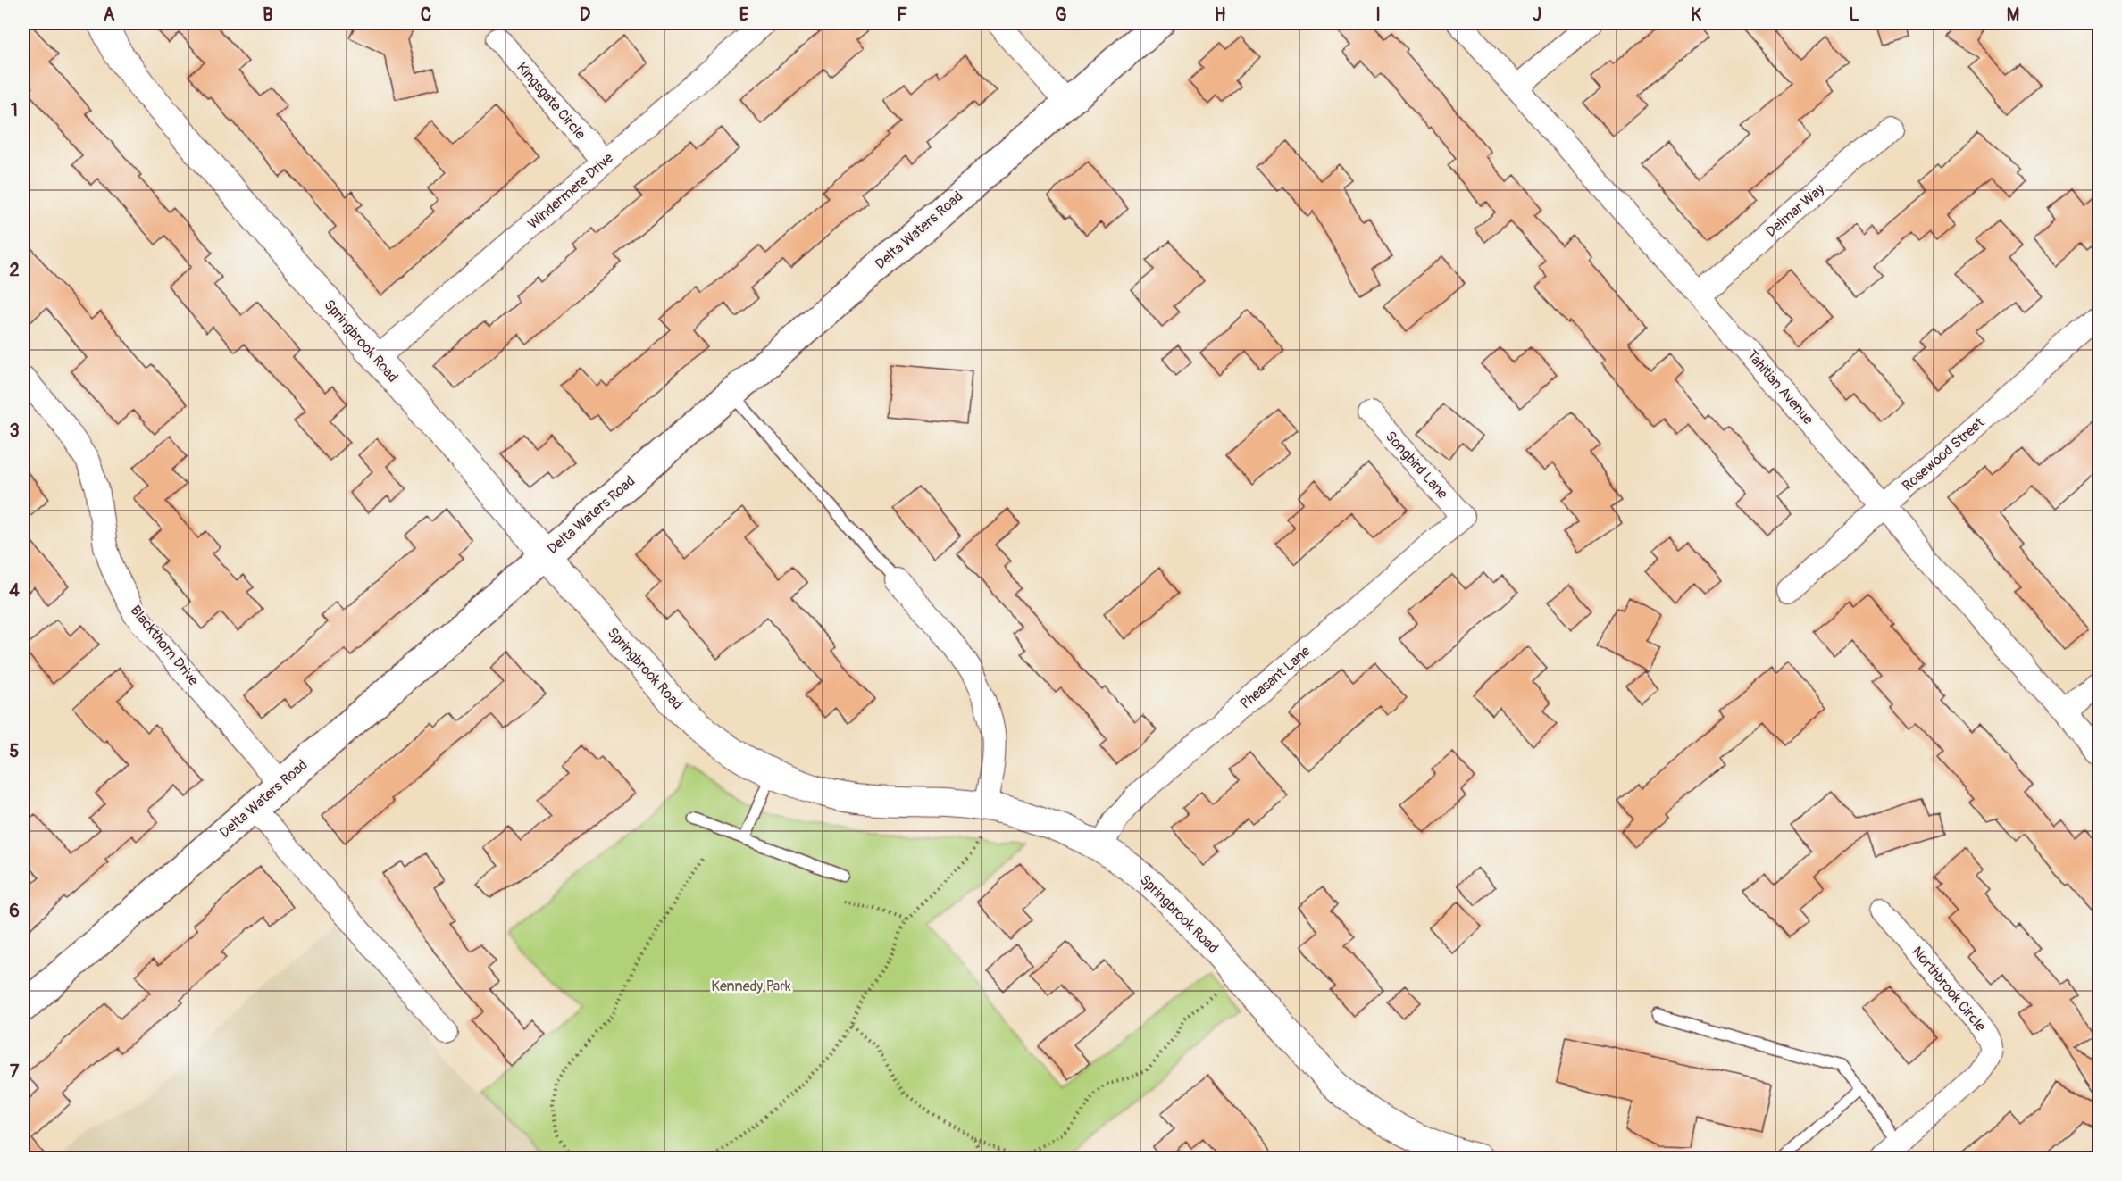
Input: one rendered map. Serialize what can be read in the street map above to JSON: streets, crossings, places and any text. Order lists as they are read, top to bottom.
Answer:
{
  "streets": {
    "main road": ["Delta Waters Road"],
    "street": [
      "Kingsgate Circle",
      "Windermere Drive",
      "Delmar Way",
      "Springbrook Road",
      "Tahitian Avenue",
      "Rosewood Street",
      "Songbird Lane",
      "Blackthorn Drive",
      "Pheasant Lane",
      "Northbrook Circle"
    ]
  },
  "crossings": [
    ["Kingsgate Circle", "Windermere Drive"],
    ["Windermere Drive", "Springbrook Road"],
    ["Delmar Way", "Tahitian Avenue"],
    ["Delta Waters Road", "Springbrook Road"],
    ["Delta Waters Road", "Blackthorn Drive"],
    ["Springbrook Road", "Pheasant Lane"],
    ["Tahitian Avenue", "Rosewood Street"],
    ["Songbird Lane", "Pheasant Lane"]
  ],
  "parks": ["Kennedy Park"],
  "grid": {
    "columns": [
      "A",
      "B",
      "C",
      "D",
      "E",
      "F",
      "G",
      "H",
      "I",
      "J",
      "K",
      "L",
      "M"
    ],
    "rows": [
      "1",
      "2",
      "3",
      "4",
      "5",
      "6",
      "7"
    ]
  }
}
